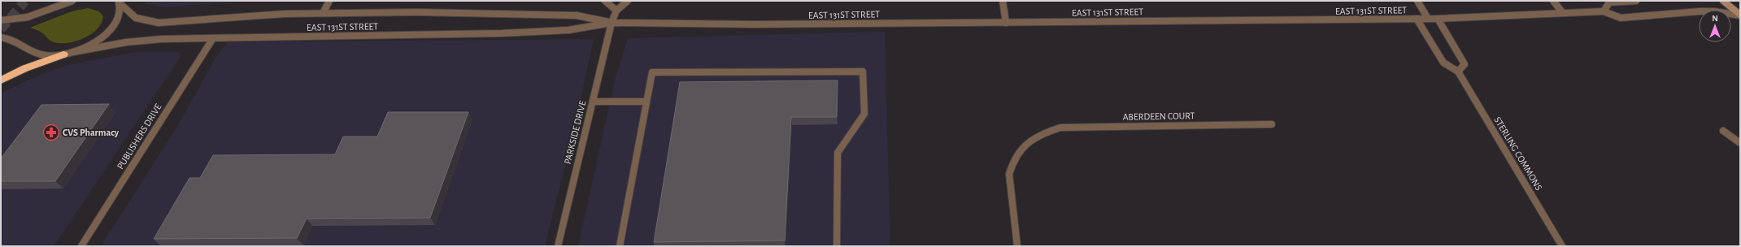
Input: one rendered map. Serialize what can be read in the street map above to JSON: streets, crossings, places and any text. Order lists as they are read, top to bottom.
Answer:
{
  "streets": {
    "street": [
      "EAST 131ST STREET",
      "ABERDEEN COURT",
      "PARKSIDE DRIVE",
      "PUBLISHERS DRIVE",
      "STERLING COMMONS"
    ]
  },
  "crossings": [
    ["EAST 131ST STREET", "PARKSIDE DRIVE"],
    ["EAST 131ST STREET", "PUBLISHERS DRIVE"],
    ["EAST 131ST STREET", "STERLING COMMONS"]
  ],
  "places": {
    "pharmacy": ["CVS Pharmacy"]
  },
  "north": "top"
}
